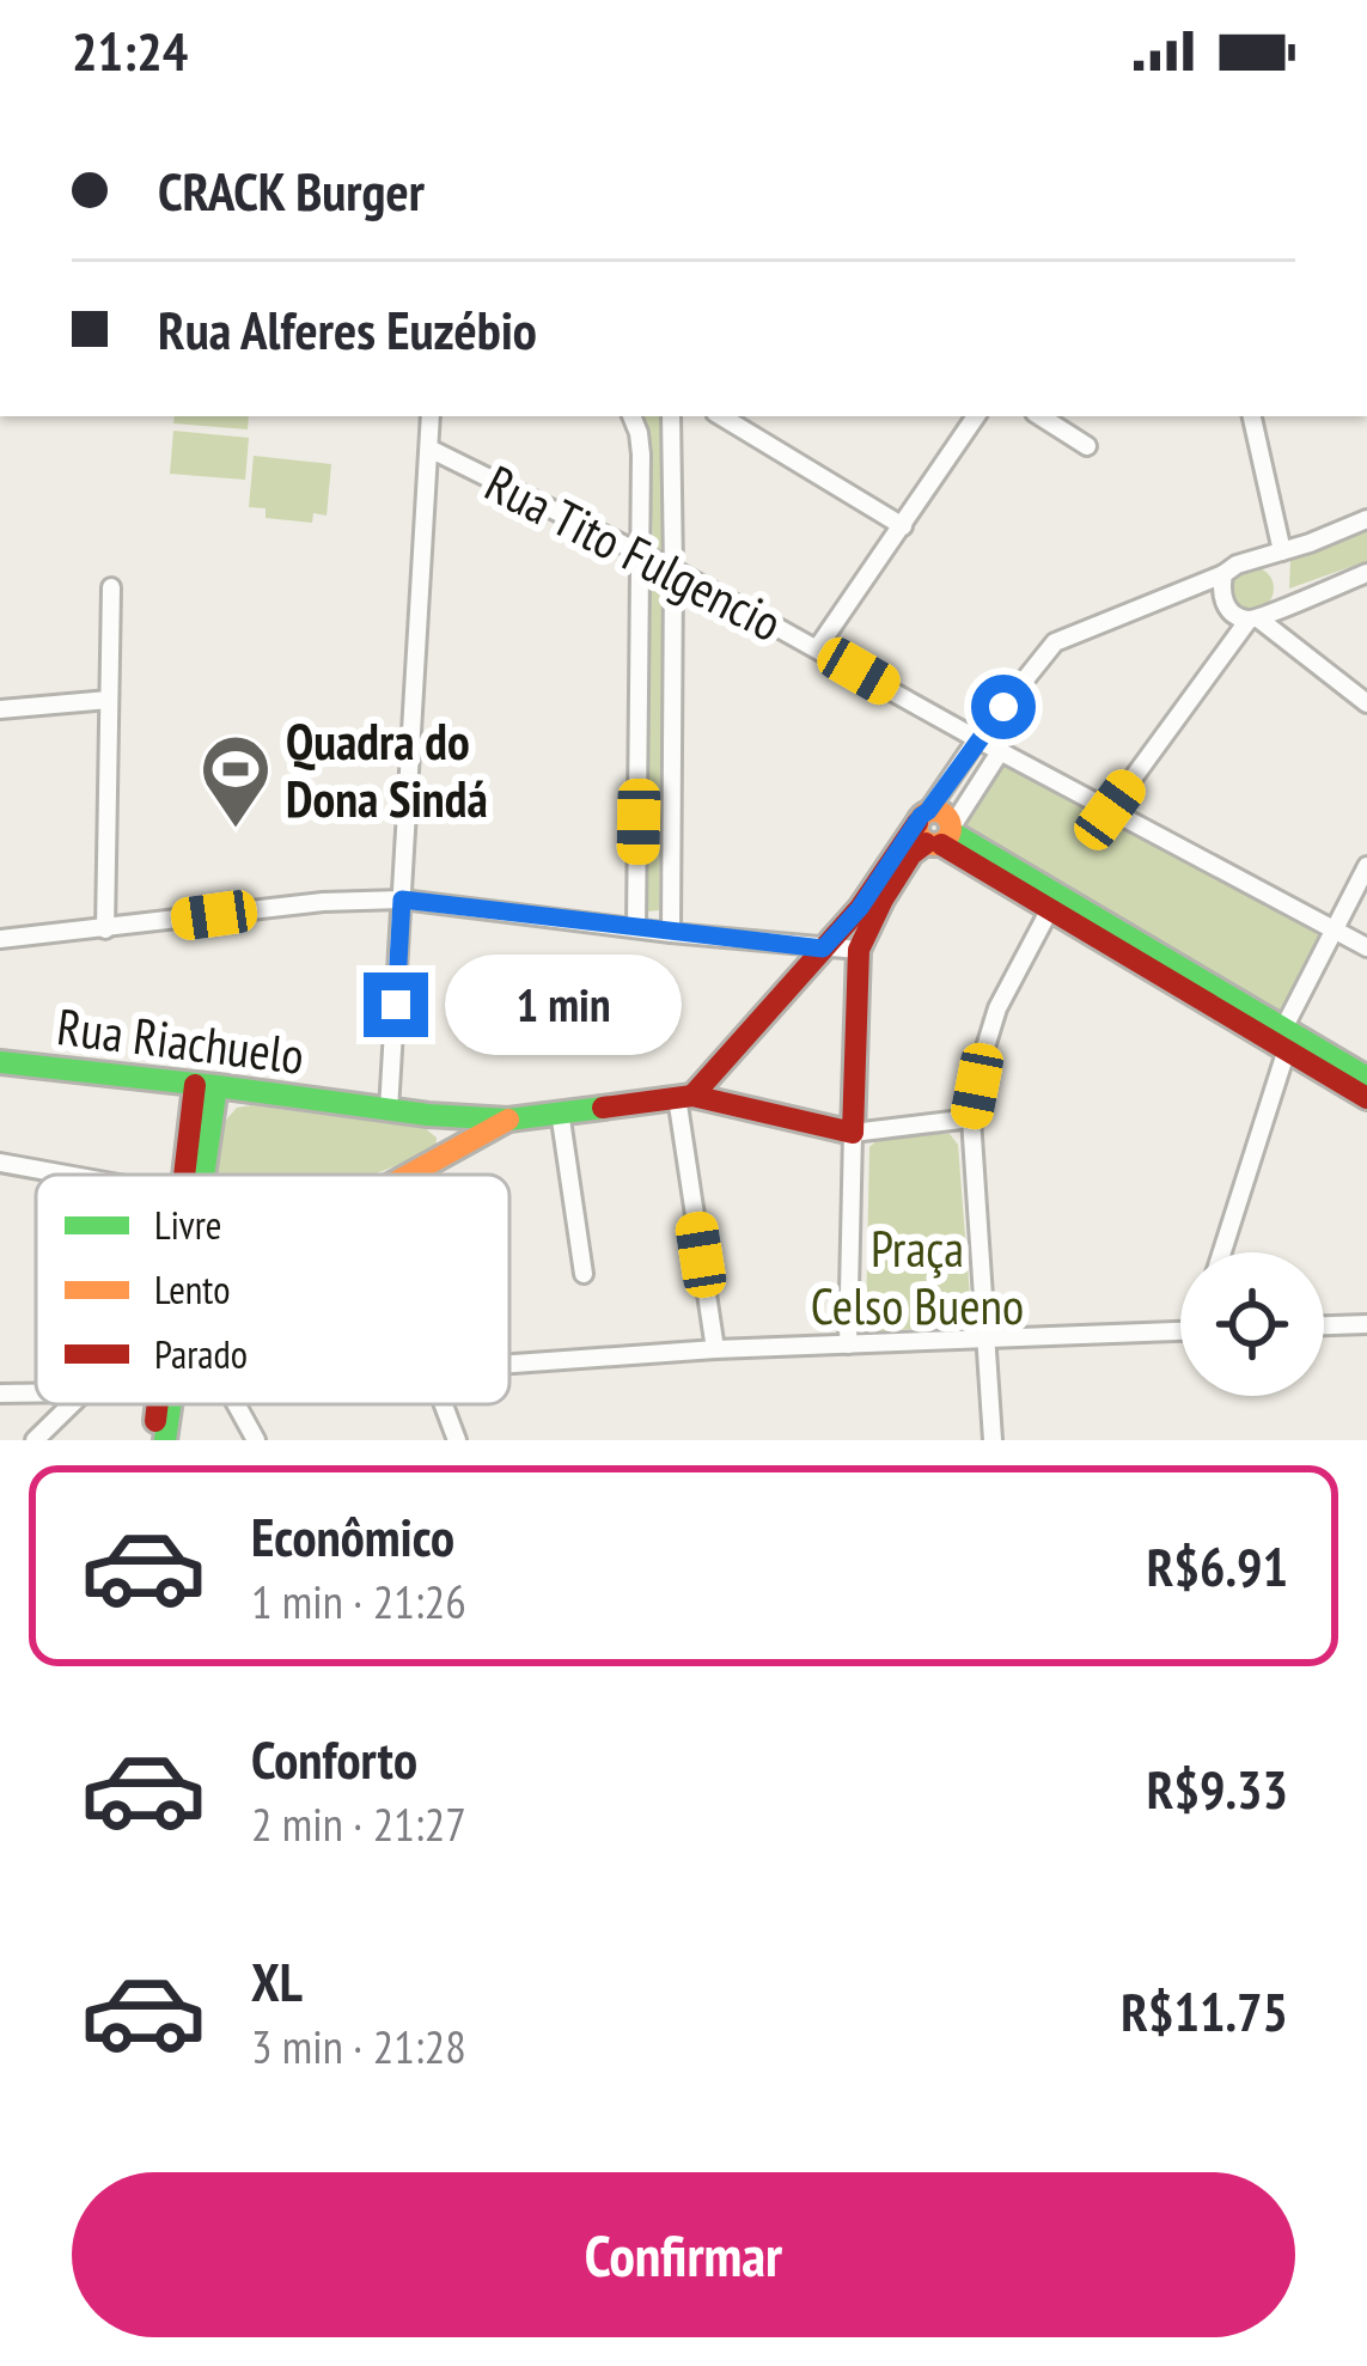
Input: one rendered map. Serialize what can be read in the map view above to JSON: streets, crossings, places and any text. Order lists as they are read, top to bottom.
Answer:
{
  "streets": {
    "main road": ["Rua Riachuelo"],
    "street": ["Rua Tito Fulgencio"]
  },
  "parks": ["Praça Celso Bueno"],
  "places": {
    "sports": ["Quadra do Dona Sindá"]
  },
  "legend": ["Livre", "Lento", "Parado"],
  "page": {
    "status": "21:24",
    "banner": ["CRACK Burger", "Rua Alferes Euzébio"],
    "bubble": "1 min",
    "list": [
      {
        "name": "Econômico",
        "note": "1 min · 21:26",
        "value": "R$6.91"
      },
      {
        "name": "Conforto",
        "note": "2 min · 21:27",
        "value": "R$9.33"
      },
      {
        "name": "XL",
        "note": "3 min · 21:28",
        "value": "R$11.75"
      }
    ],
    "buttons": "Confirmar"
  }
}
